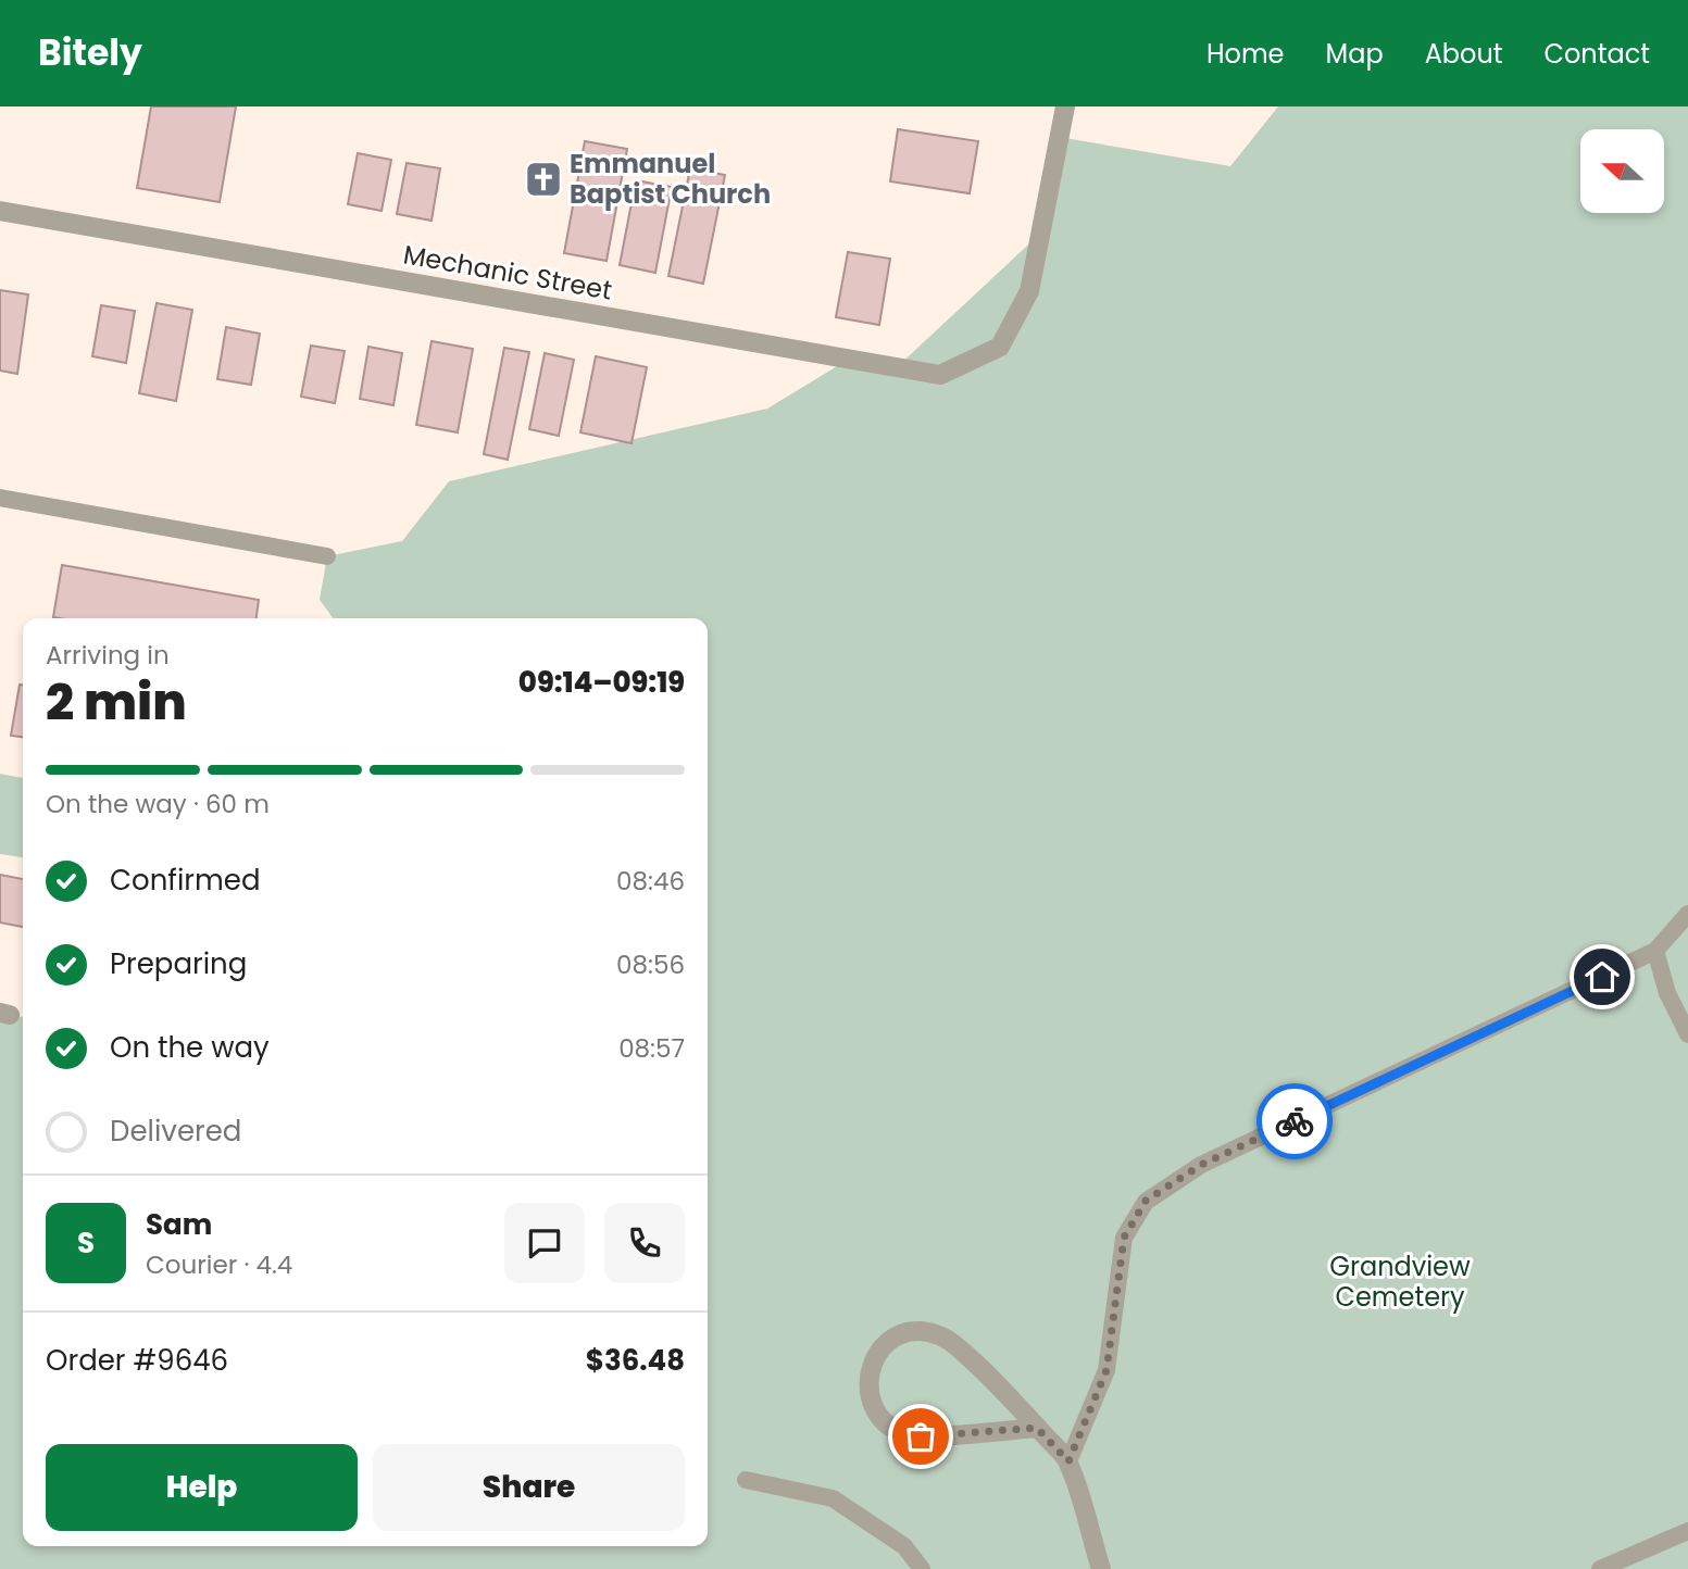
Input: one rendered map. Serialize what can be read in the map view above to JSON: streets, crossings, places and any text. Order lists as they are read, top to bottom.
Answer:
{
  "streets": {
    "street": ["Mechanic Street"]
  },
  "parks": ["Grandview Cemetery"],
  "places": {
    "church": ["Emmanuel Baptist Church"]
  },
  "north": "left",
  "page": {
    "header": "Bitely",
    "nav": [
      "Home",
      "Map",
      "About",
      "Contact"
    ],
    "heading": ["2 min", "Arriving in", "09:14–09:19"],
    "panel": [
      "Sam",
      "Courier · 4.4",
      "Order #9646",
      "$36.48"
    ],
    "bar": "On the way · 60 m",
    "list": [
      ["Confirmed", "08:46"],
      ["Preparing", "08:56"],
      ["On the way", "08:57"],
      "Delivered"
    ],
    "round": "S",
    "buttons": ["Help", "Share"]
  }
}
